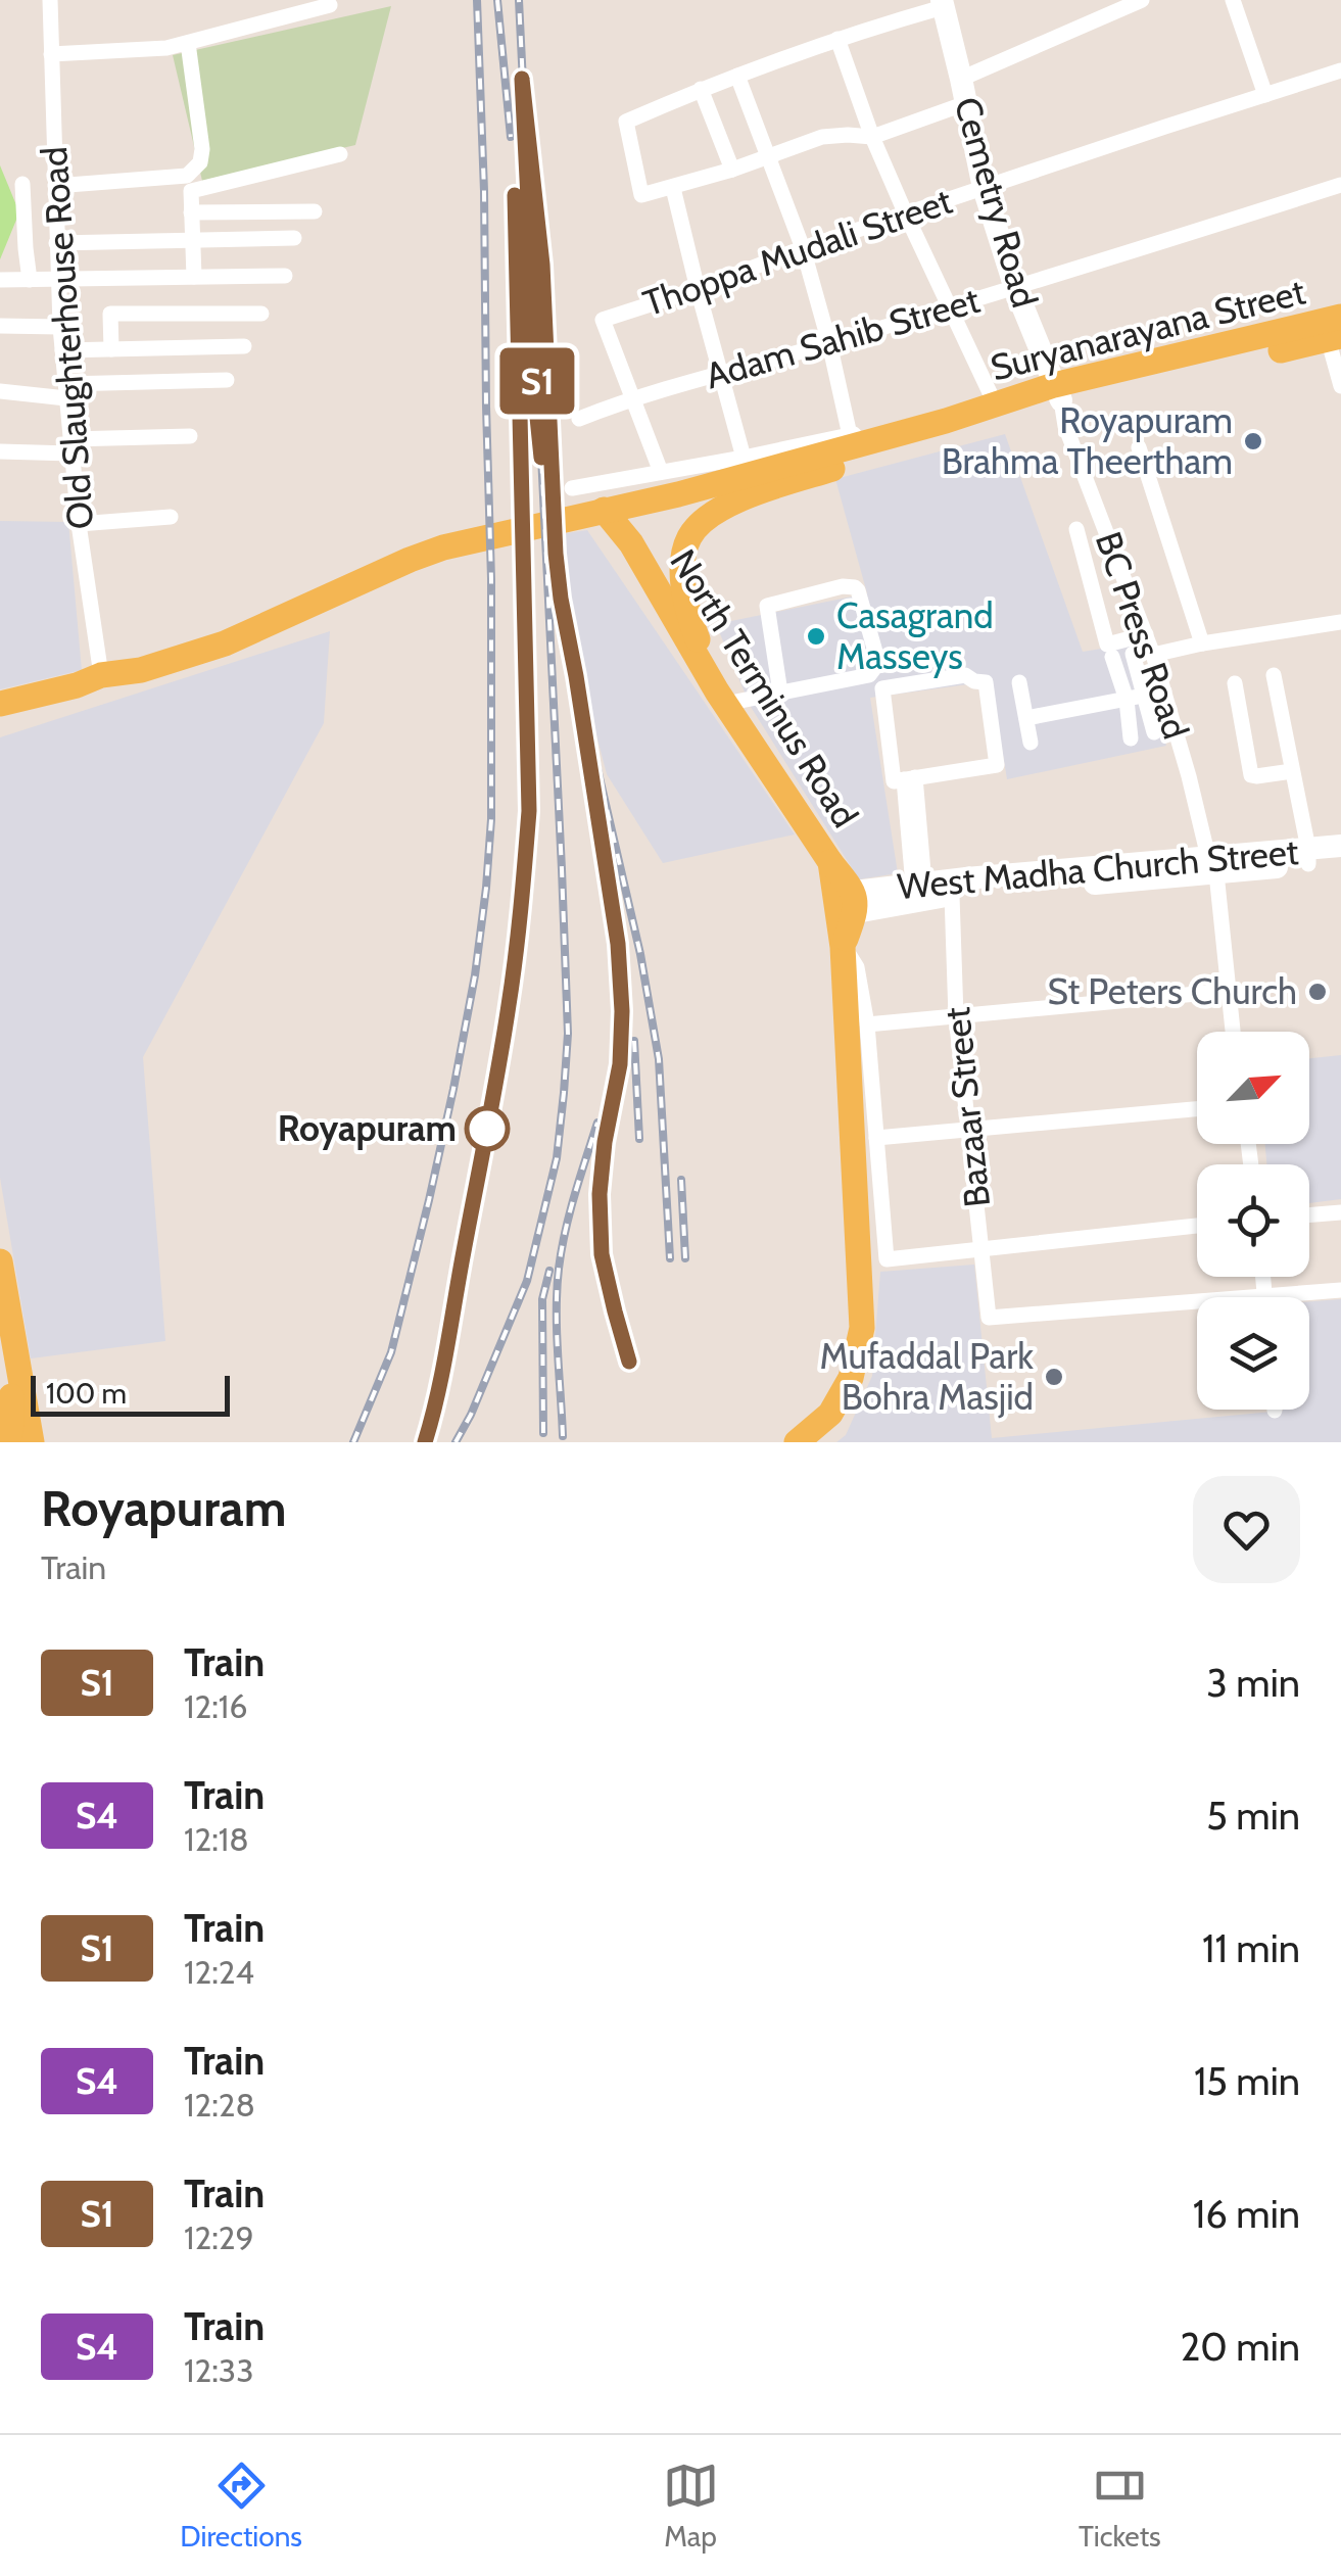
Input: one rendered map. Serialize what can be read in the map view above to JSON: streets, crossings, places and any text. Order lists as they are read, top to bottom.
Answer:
{
  "streets": {
    "main road": [
      "Cemetry Road",
      "Suryanarayana Street",
      "North Terminus Road",
      "West Madha Church Street"
    ],
    "street": [
      "Thoppa Mudali Street",
      "Old Slaughterhouse Road",
      "Adam Sahib Street",
      "BC Press Road",
      "Bazaar Street"
    ]
  },
  "crossings": [
    ["Cemetry Road", "Thoppa Mudali Street"],
    ["Cemetry Road", "Suryanarayana Street"],
    ["Cemetry Road", "Adam Sahib Street"],
    ["Cemetry Road", "BC Press Road"],
    ["Thoppa Mudali Street", "Adam Sahib Street"],
    ["Suryanarayana Street", "Old Slaughterhouse Road"],
    ["Suryanarayana Street", "BC Press Road"],
    ["Suryanarayana Street", "North Terminus Road"],
    ["BC Press Road", "West Madha Church Street"],
    ["West Madha Church Street", "Bazaar Street"]
  ],
  "places": [
    "Royapuram Brahma Theertham",
    "Casagrand Masseys",
    "St Peters Church",
    "Royapuram",
    "Mufaddal Park Bohra Masjid"
  ],
  "scale_bar": "100 m",
  "north": "top right",
  "page": {
    "on_map": "S1",
    "scale": "100 m",
    "heading": ["Royapuram", "Train"],
    "list": [
      {
        "mark": "S1",
        "name": "Train",
        "note": "12:16",
        "value": "3 min"
      },
      {
        "mark": "S4",
        "name": "Train",
        "note": "12:18",
        "value": "5 min"
      },
      {
        "mark": "S1",
        "name": "Train",
        "note": "12:24",
        "value": "11 min"
      },
      {
        "mark": "S4",
        "name": "Train",
        "note": "12:28",
        "value": "15 min"
      },
      {
        "mark": "S1",
        "name": "Train",
        "note": "12:29",
        "value": "16 min"
      },
      {
        "mark": "S4",
        "name": "Train",
        "note": "12:33",
        "value": "20 min"
      }
    ],
    "tabs": ["Directions", "Map", "Tickets"]
  }
}
